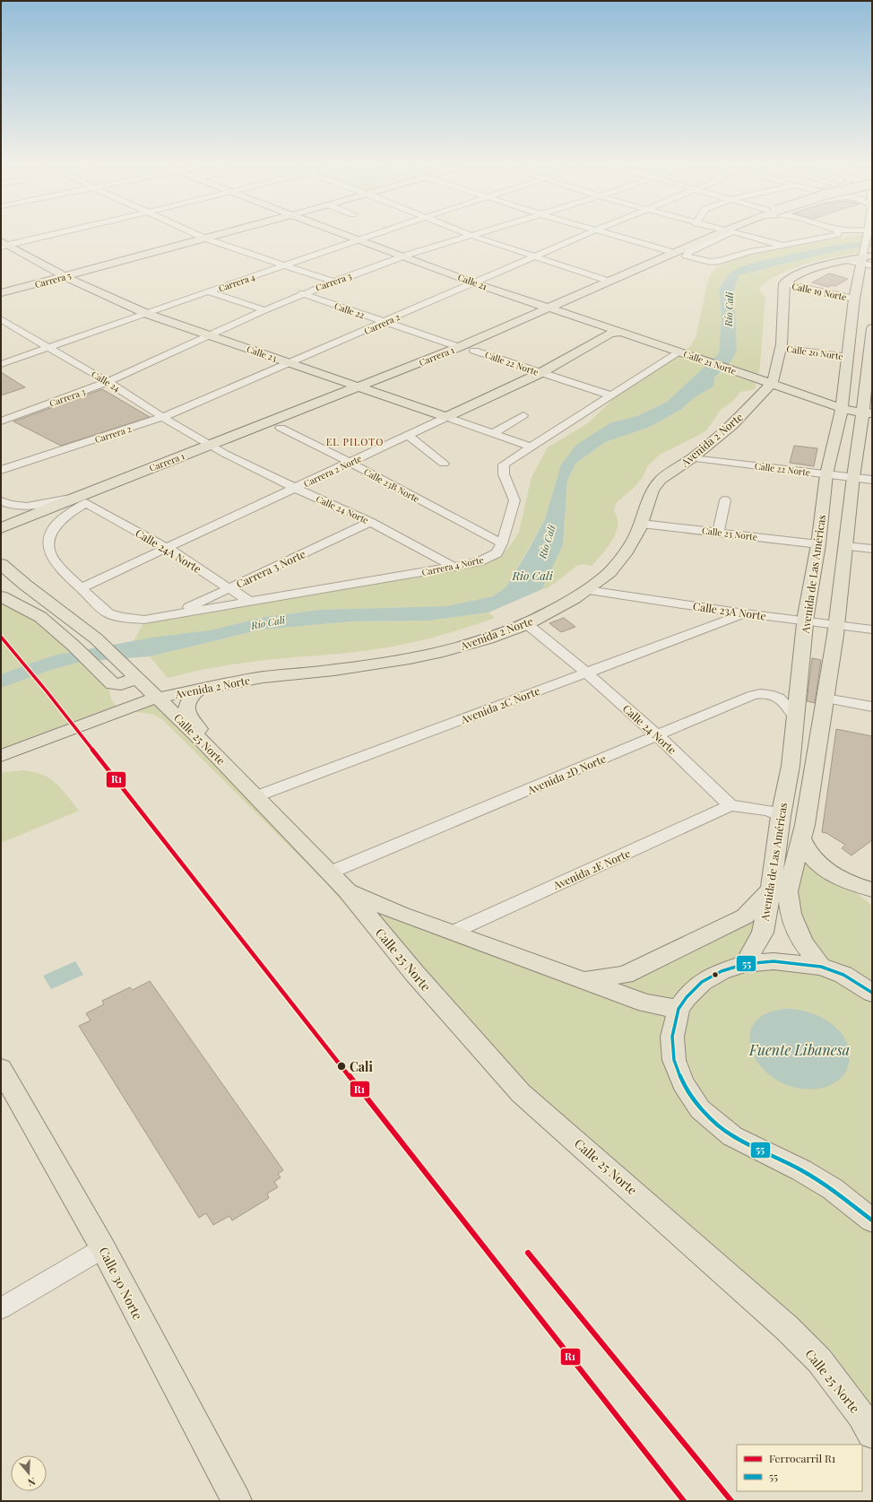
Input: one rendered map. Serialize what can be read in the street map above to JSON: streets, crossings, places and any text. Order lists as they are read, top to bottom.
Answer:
{
  "streets": {
    "main road": [
      "Carrera 5",
      "Calle 21",
      "Calle 23",
      "Carrera 1",
      "Calle 21 Norte",
      "Avenida 2 Norte",
      "Carrera 2 Norte",
      "Avenida de Las Américas",
      "Calle 25 Norte",
      "Calle 30 Norte"
    ],
    "street": [
      "Carrera 3",
      "Carrera 4",
      "Calle 19 Norte",
      "Calle 22",
      "Carrera 2",
      "Calle 20 Norte",
      "Calle 22 Norte",
      "Calle 24",
      "Calle 23B Norte",
      "Calle 24 Norte",
      "Calle 23 Norte",
      "Calle 24A Norte",
      "Carrera 4 Norte",
      "Carrera 3 Norte",
      "Calle 23A Norte",
      "Avenida 2C Norte",
      "Avenida 2D Norte",
      "Avenida 2E Norte"
    ]
  },
  "crossings": [
    ["Carrera 5", "Calle 23"],
    ["Carrera 3", "Calle 21"],
    ["Carrera 3", "Calle 22"],
    ["Carrera 3", "Calle 23"],
    ["Carrera 3", "Calle 24"],
    ["Calle 21", "Carrera 4"],
    ["Calle 21", "Carrera 2"],
    ["Calle 21", "Carrera 1"],
    ["Calle 21", "Calle 21 Norte"],
    ["Carrera 4", "Calle 23"],
    ["Carrera 4", "Calle 24"],
    ["Calle 19 Norte", "Avenida 2 Norte"],
    ["Calle 19 Norte", "Avenida de Las Américas"],
    ["Calle 22", "Carrera 2"],
    ["Calle 22", "Carrera 1"],
    ["Carrera 2", "Calle 23"],
    ["Carrera 2", "Calle 24"],
    ["Calle 20 Norte", "Avenida 2 Norte"],
    ["Calle 20 Norte", "Avenida de Las Américas"],
    ["Calle 23", "Carrera 1"],
    ["Calle 23", "Carrera 2 Norte"],
    ["Calle 23", "Carrera 4 Norte"],
    ["Carrera 1", "Calle 21 Norte"],
    ["Carrera 1", "Calle 24"],
    ["Carrera 1", "Carrera 2 Norte"],
    ["Carrera 1", "Calle 24 Norte"],
    ["Carrera 1", "Calle 24A Norte"],
    ["Calle 21 Norte", "Avenida 2 Norte"],
    ["Calle 21 Norte", "Carrera 2 Norte"],
    ["Calle 21 Norte", "Carrera 4 Norte"],
    ["Calle 21 Norte", "Avenida de Las Américas"],
    ["Calle 22 Norte", "Avenida 2 Norte"],
    ["Calle 22 Norte", "Carrera 2 Norte"],
    ["Calle 22 Norte", "Carrera 4 Norte"],
    ["Calle 22 Norte", "Avenida de Las Américas"],
    ["Calle 24", "Calle 24 Norte"],
    ["Avenida 2 Norte", "Calle 24 Norte"],
    ["Avenida 2 Norte", "Calle 23 Norte"],
    ["Avenida 2 Norte", "Calle 23A Norte"],
    ["Avenida 2 Norte", "Calle 25 Norte"],
    ["Carrera 2 Norte", "Calle 23B Norte"],
    ["Carrera 2 Norte", "Calle 24 Norte"],
    ["Carrera 2 Norte", "Calle 24A Norte"],
    ["Calle 23B Norte", "Carrera 4 Norte"],
    ["Calle 24 Norte", "Carrera 4 Norte"],
    ["Calle 24 Norte", "Carrera 3 Norte"],
    ["Calle 24 Norte", "Avenida 2C Norte"],
    ["Calle 24 Norte", "Avenida 2D Norte"],
    ["Calle 24 Norte", "Avenida 2E Norte"],
    ["Calle 23 Norte", "Avenida de Las Américas"],
    ["Calle 24A Norte", "Carrera 4 Norte"],
    ["Calle 24A Norte", "Carrera 3 Norte"],
    ["Carrera 4 Norte", "Carrera 3 Norte"],
    ["Avenida de Las Américas", "Calle 23A Norte"],
    ["Avenida de Las Américas", "Avenida 2D Norte"],
    ["Calle 23A Norte", "Avenida 2C Norte"],
    ["Avenida 2C Norte", "Calle 25 Norte"],
    ["Calle 25 Norte", "Avenida 2D Norte"],
    ["Calle 25 Norte", "Avenida 2E Norte"]
  ],
  "districts": ["EL PILOTO"],
  "water": ["Río Cali", "Rio Cali", "Fuente Libanesa"],
  "places": ["Cali"],
  "lines": ["rail line R1", "transit line 55"],
  "legend": ["Ferrocarril R1", "55"],
  "north": "bottom"
}
